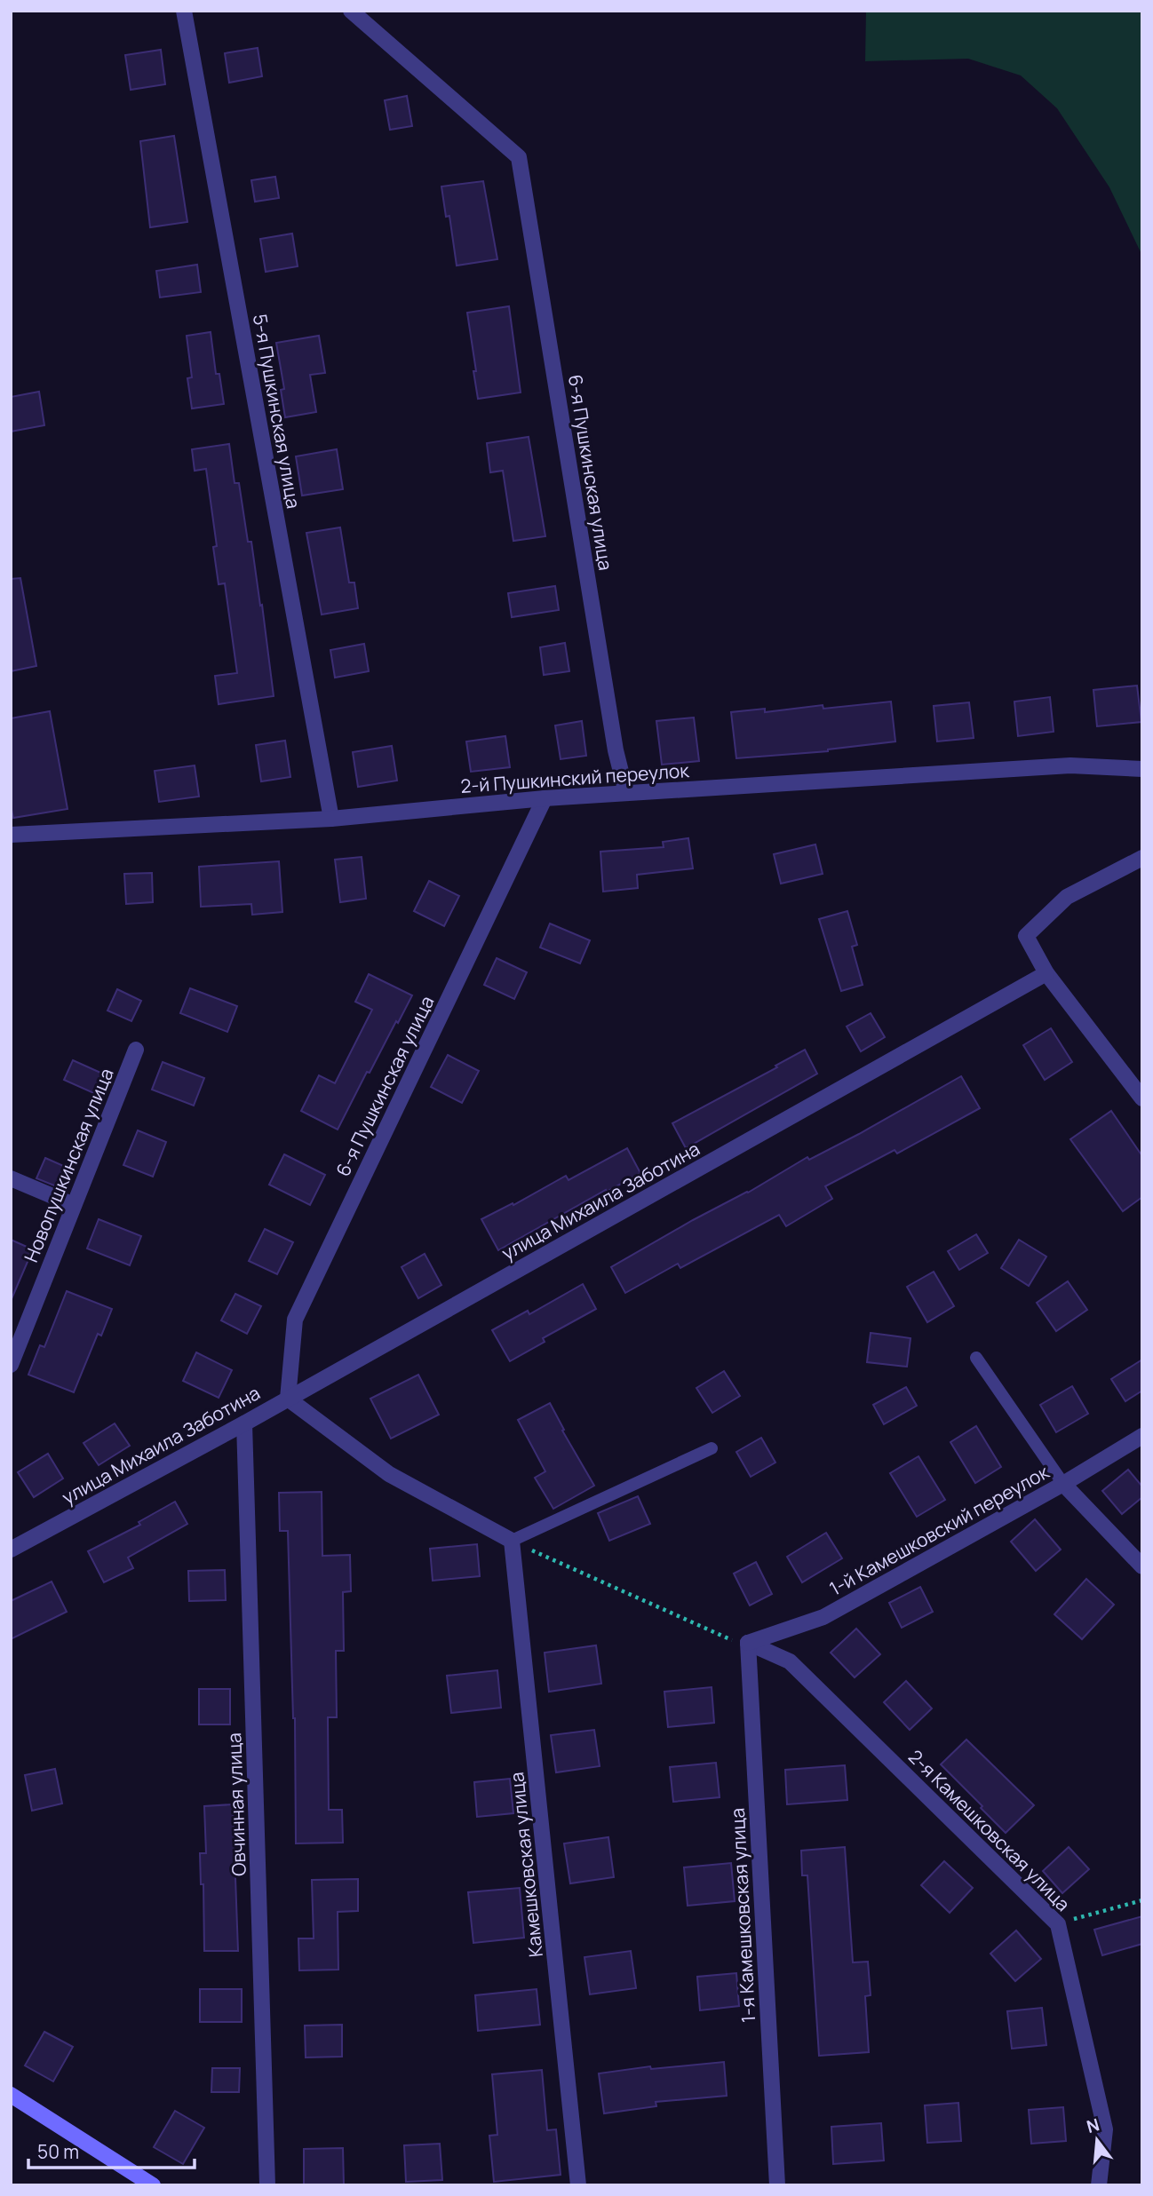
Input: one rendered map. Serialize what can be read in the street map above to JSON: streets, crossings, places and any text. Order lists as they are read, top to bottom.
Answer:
{
  "streets": {
    "street": [
      "5-я Пушкинская улица",
      "6-я Пушкинская улица",
      "2-й Пушкинский переулок",
      "Новопушкинская улица",
      "улица Михаила Заботина",
      "1-й Камешковский переулок",
      "Овчинная улица",
      "2-я Камешковская улица",
      "Камешковская улица",
      "1-я Камешковская улица"
    ]
  },
  "crossings": [
    ["5-я Пушкинская улица", "2-й Пушкинский переулок"],
    ["6-я Пушкинская улица", "2-й Пушкинский переулок"],
    ["6-я Пушкинская улица", "улица Михаила Заботина"],
    ["улица Михаила Заботина", "Овчинная улица"],
    ["1-й Камешковский переулок", "2-я Камешковская улица"],
    ["1-й Камешковский переулок", "1-я Камешковская улица"],
    ["2-я Камешковская улица", "1-я Камешковская улица"]
  ],
  "scale_bar": "50 m",
  "north": "top"
}
